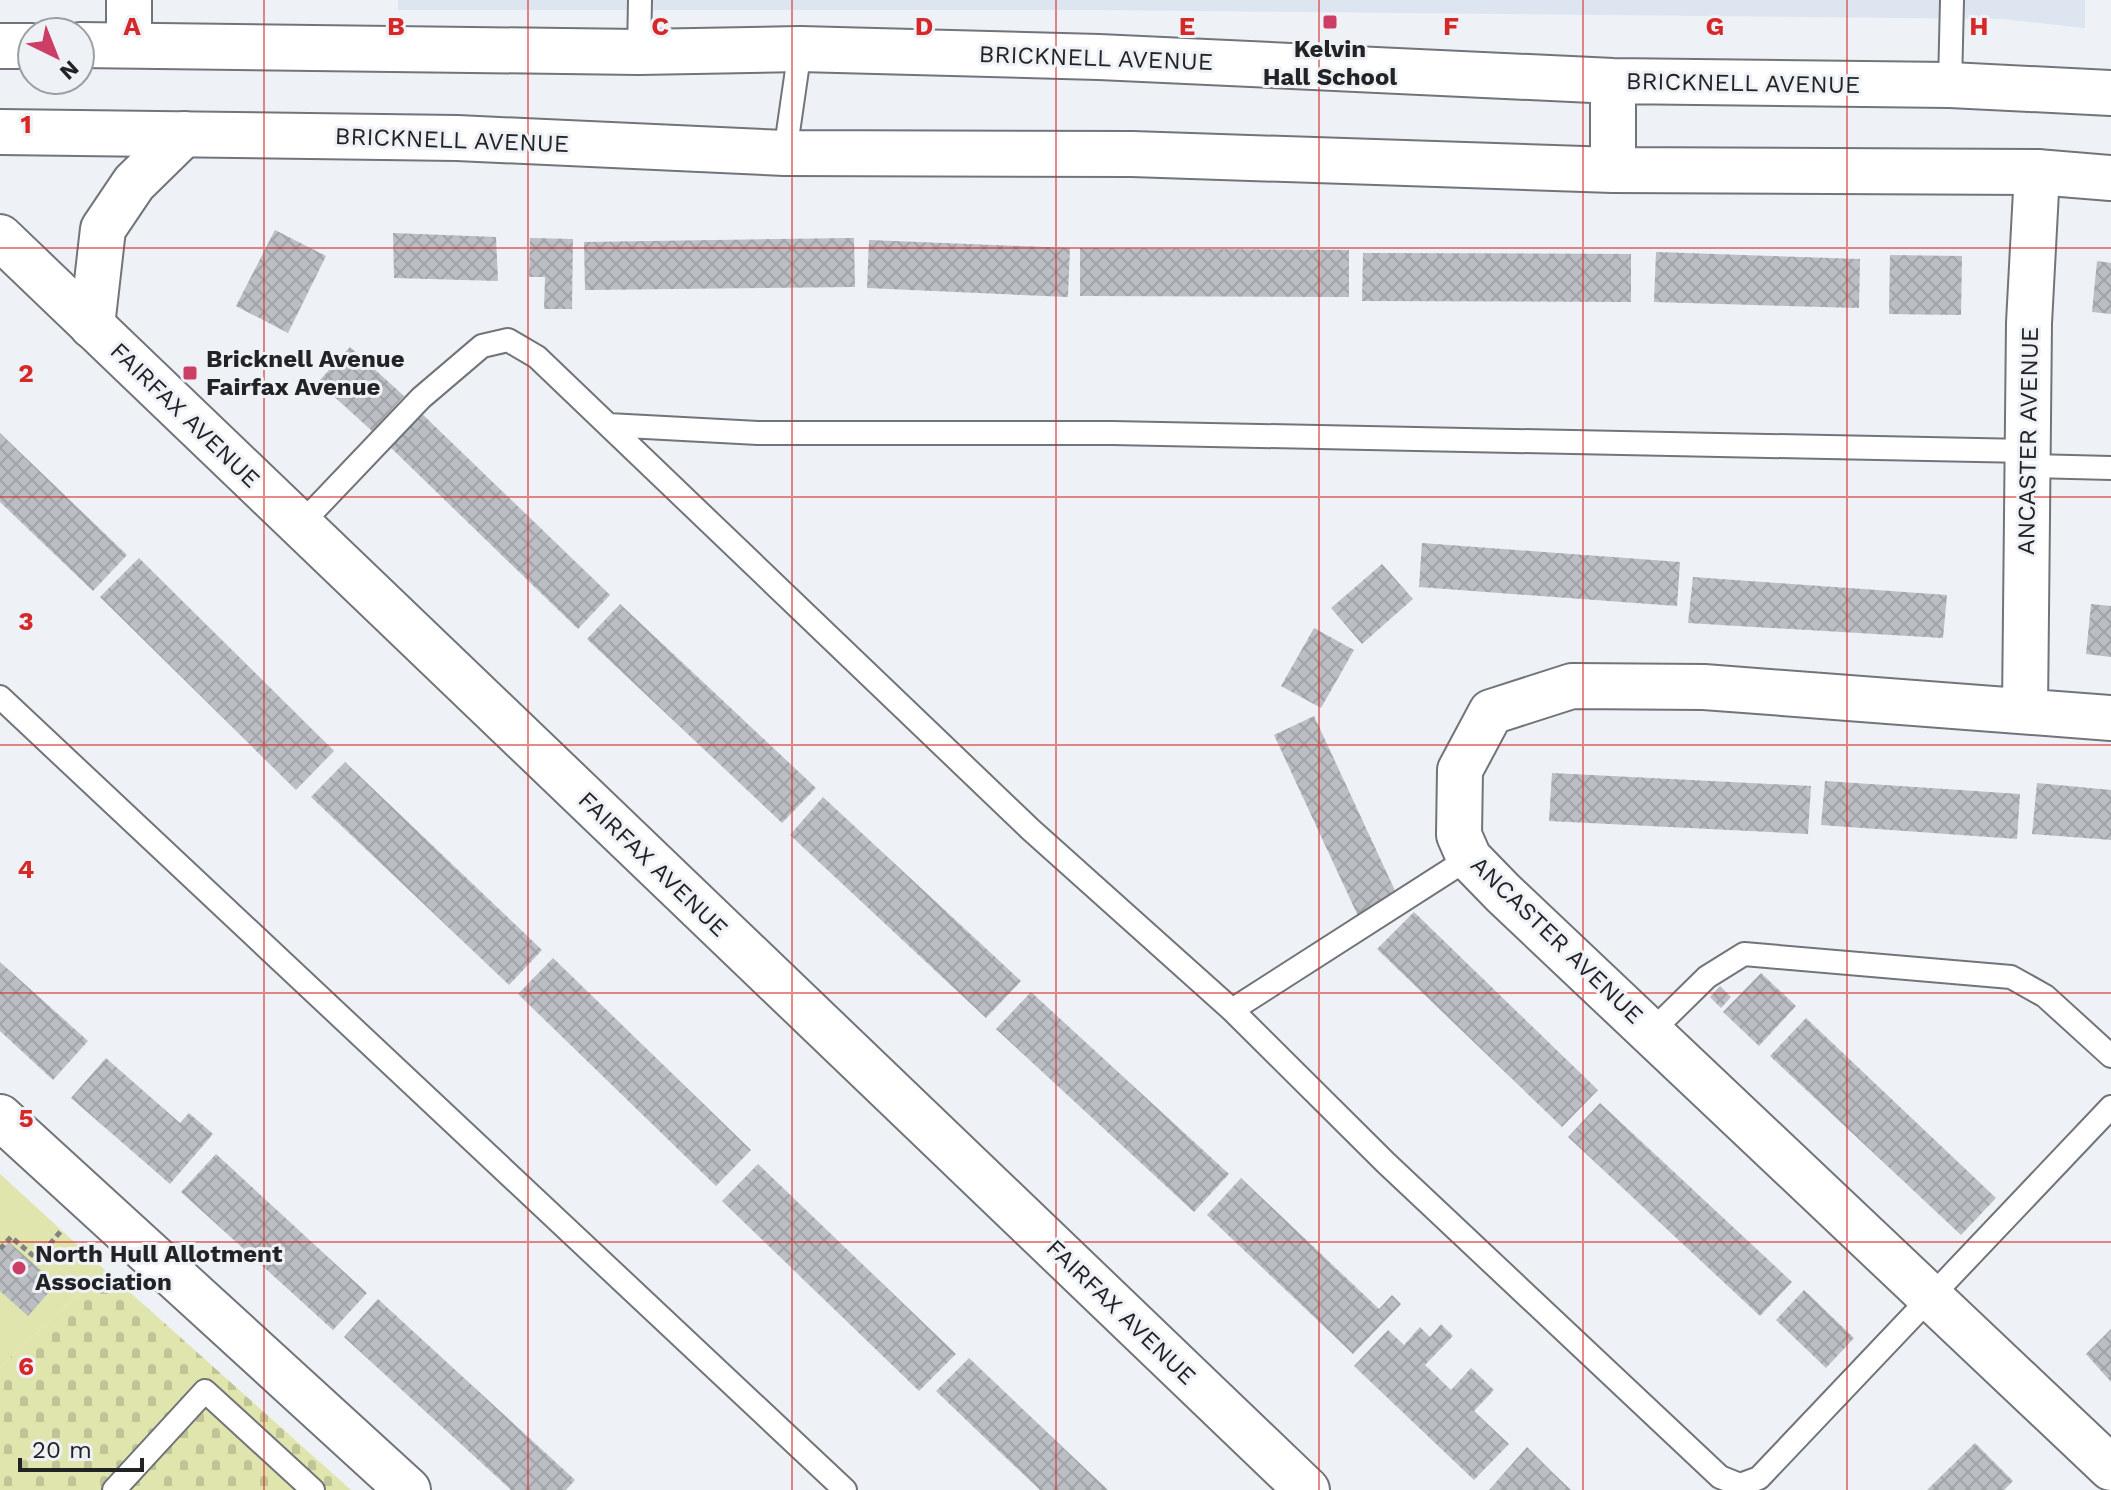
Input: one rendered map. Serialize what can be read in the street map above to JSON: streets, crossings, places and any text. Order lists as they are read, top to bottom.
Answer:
{
  "streets": {
    "street": ["BRICKNELL AVENUE", "FAIRFAX AVENUE", "ANCASTER AVENUE"]
  },
  "crossings": [
    ["BRICKNELL AVENUE", "ANCASTER AVENUE"]
  ],
  "places": {
    "transit": ["Kelvin Hall School", "Bricknell Avenue Fairfax Avenue"],
    "other": ["North Hull Allotment Association"]
  },
  "scale_bar": "20 m",
  "north": "bottom right",
  "grid": {
    "columns": [
      "A",
      "B",
      "C",
      "D",
      "E",
      "F",
      "G",
      "H"
    ],
    "rows": [
      "1",
      "2",
      "3",
      "4",
      "5",
      "6"
    ]
  }
}
